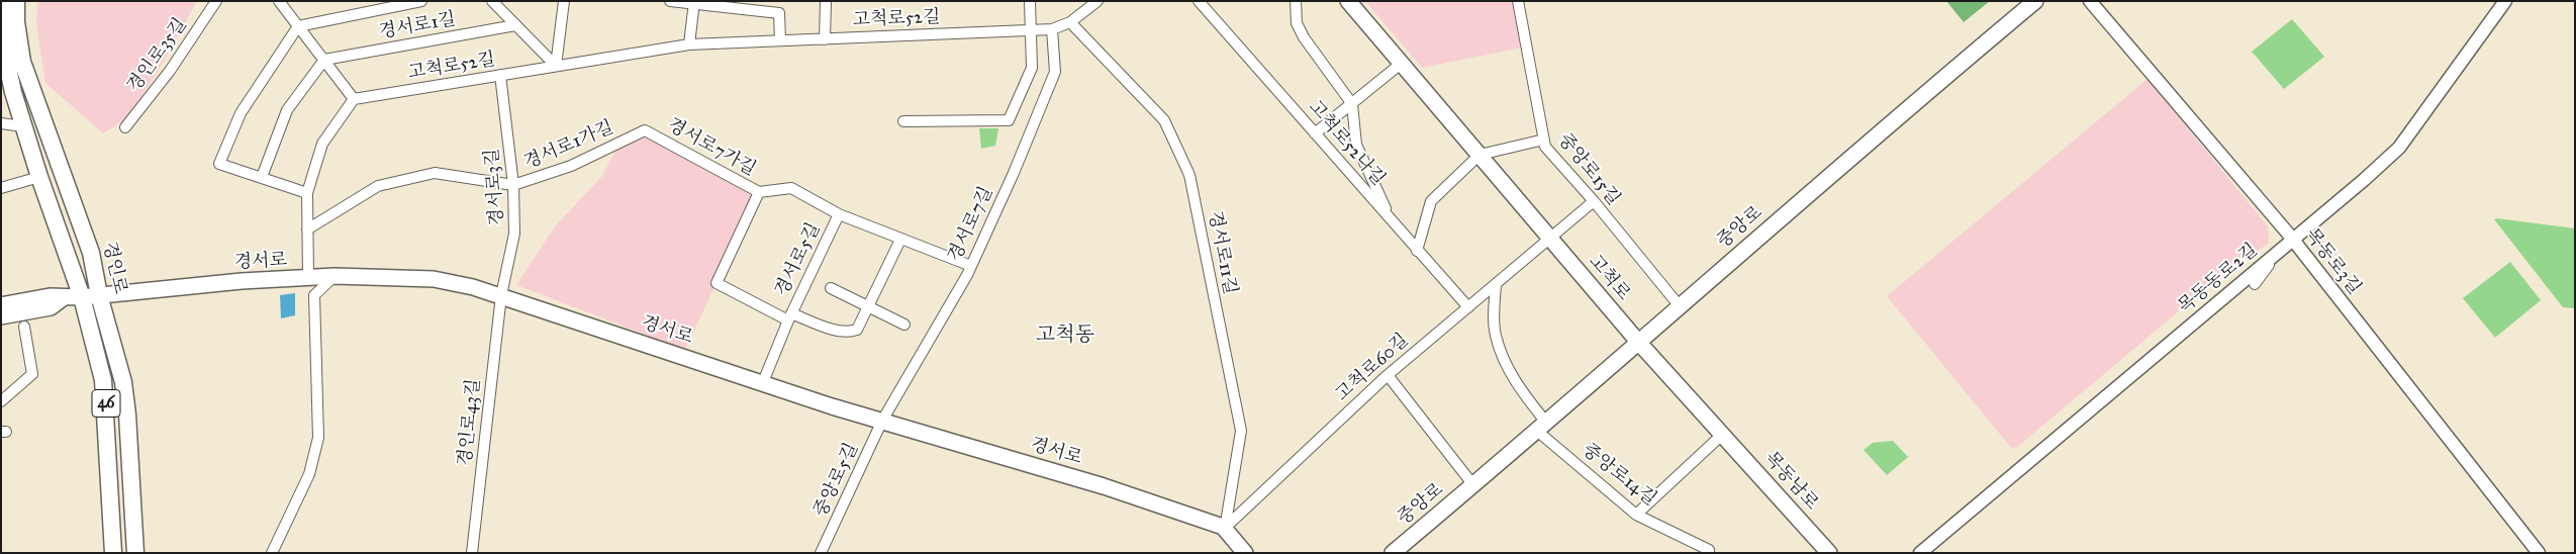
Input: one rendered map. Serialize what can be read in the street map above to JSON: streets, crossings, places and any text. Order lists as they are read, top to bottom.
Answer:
{
  "streets": {
    "main road": [
      "중앙로",
      "경서로",
      "경인로",
      "고척로",
      "46",
      "목동남로"
    ],
    "street": [
      "고척로52길",
      "경서로1길",
      "경인로35길",
      "고척로52나길",
      "경서로1가길",
      "경서로7가길",
      "중앙로15길",
      "경서로3길",
      "경서로7길",
      "경서로11길",
      "경서로5길",
      "목동로3길",
      "목동동로2길",
      "고척로60길",
      "경인로43길",
      "중앙로14길",
      "중앙로5길"
    ]
  },
  "crossings": [
    ["고척로52길", "경서로3길"],
    ["고척로52길", "경서로7길"],
    ["고척로52길", "경서로11길"],
    ["고척로52나길", "고척로60길"],
    ["경서로1가길", "경서로7가길"],
    ["경서로1가길", "경서로3길"],
    ["경서로7가길", "경서로7길"],
    ["경서로7가길", "경서로5길"],
    ["중앙로15길", "중앙로"],
    ["경서로3길", "경서로"],
    ["경서로3길", "경인로43길"],
    ["경서로7길", "경서로"],
    ["경서로7길", "중앙로5길"],
    ["중앙로", "고척로"],
    ["중앙로", "고척로60길"],
    ["중앙로", "중앙로14길"],
    ["중앙로", "목동남로"],
    ["경서로11길", "경서로"],
    ["경서로11길", "고척로60길"],
    ["경서로5길", "경서로"],
    ["경서로", "경인로"],
    ["경서로", "고척로60길"],
    ["경서로", "46"],
    ["경서로", "경인로43길"],
    ["경서로", "중앙로5길"],
    ["목동로3길", "목동동로2길"],
    ["고척로", "고척로60길"],
    ["고척로", "목동남로"],
    ["고척로60길", "중앙로14길"]
  ],
  "districts": ["고척동"]
}
